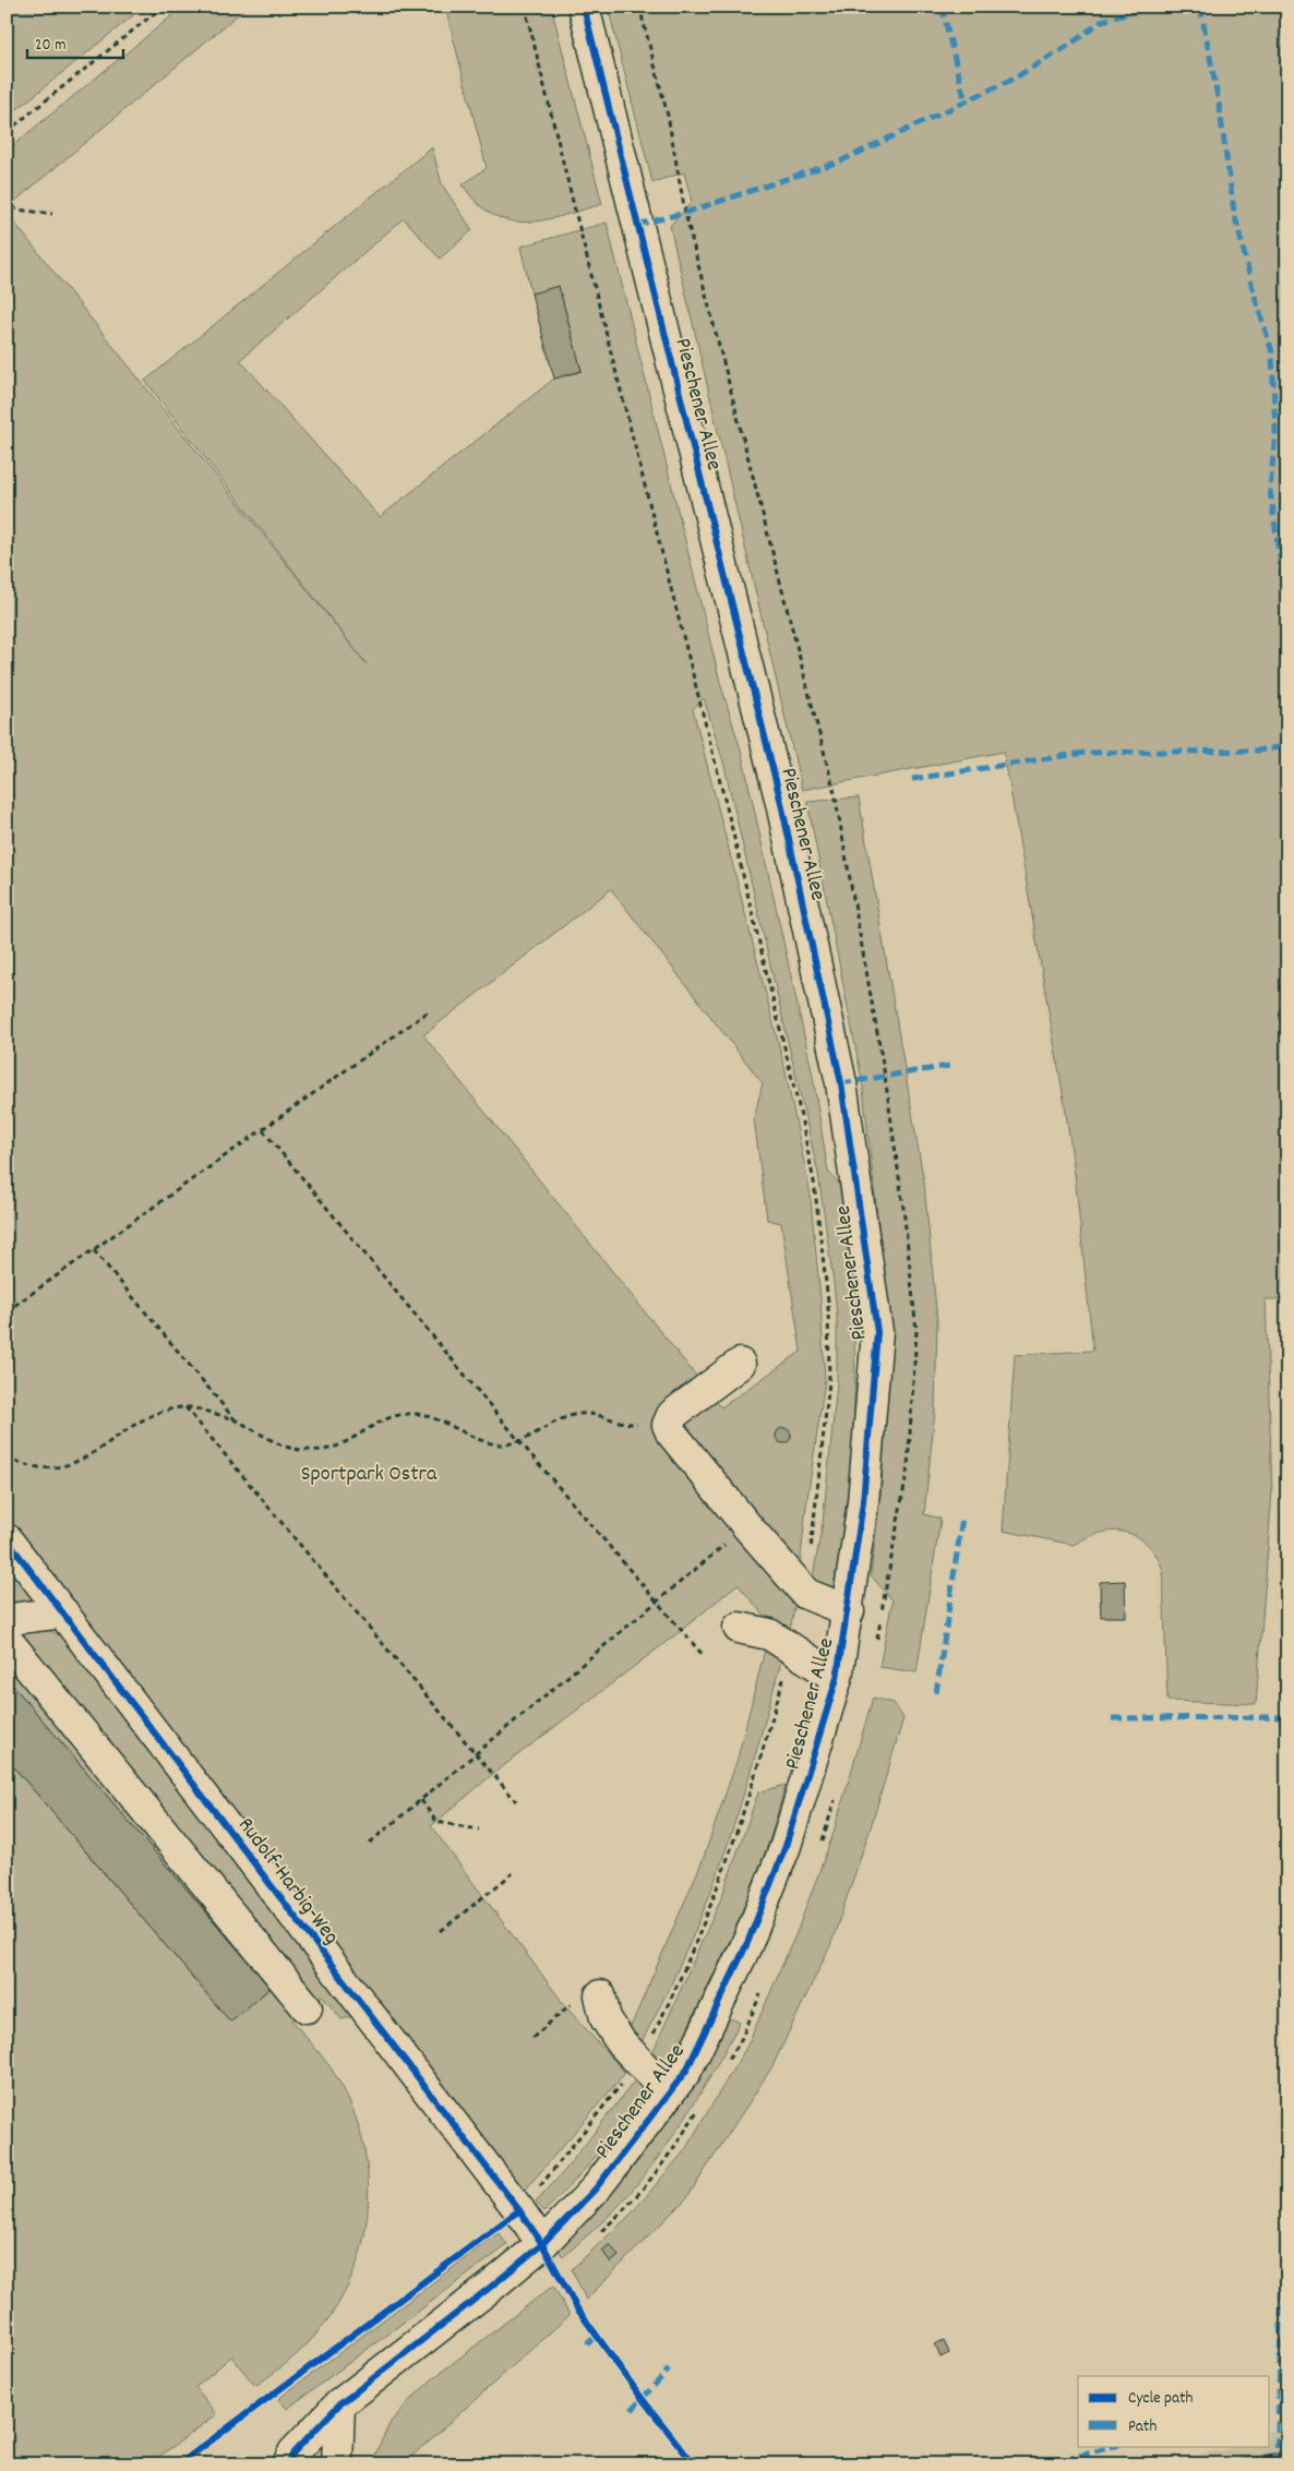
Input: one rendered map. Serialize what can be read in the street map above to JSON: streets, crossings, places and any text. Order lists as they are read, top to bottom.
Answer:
{
  "streets": {
    "street": ["Pieschener Allee", "Rudolf-Harbig-Weg"]
  },
  "crossings": [
    ["Pieschener Allee", "Rudolf-Harbig-Weg"]
  ],
  "parks": ["Sportpark Ostra"],
  "legend": ["Cycle path", "Path"],
  "scale_bar": "20 m"
}
